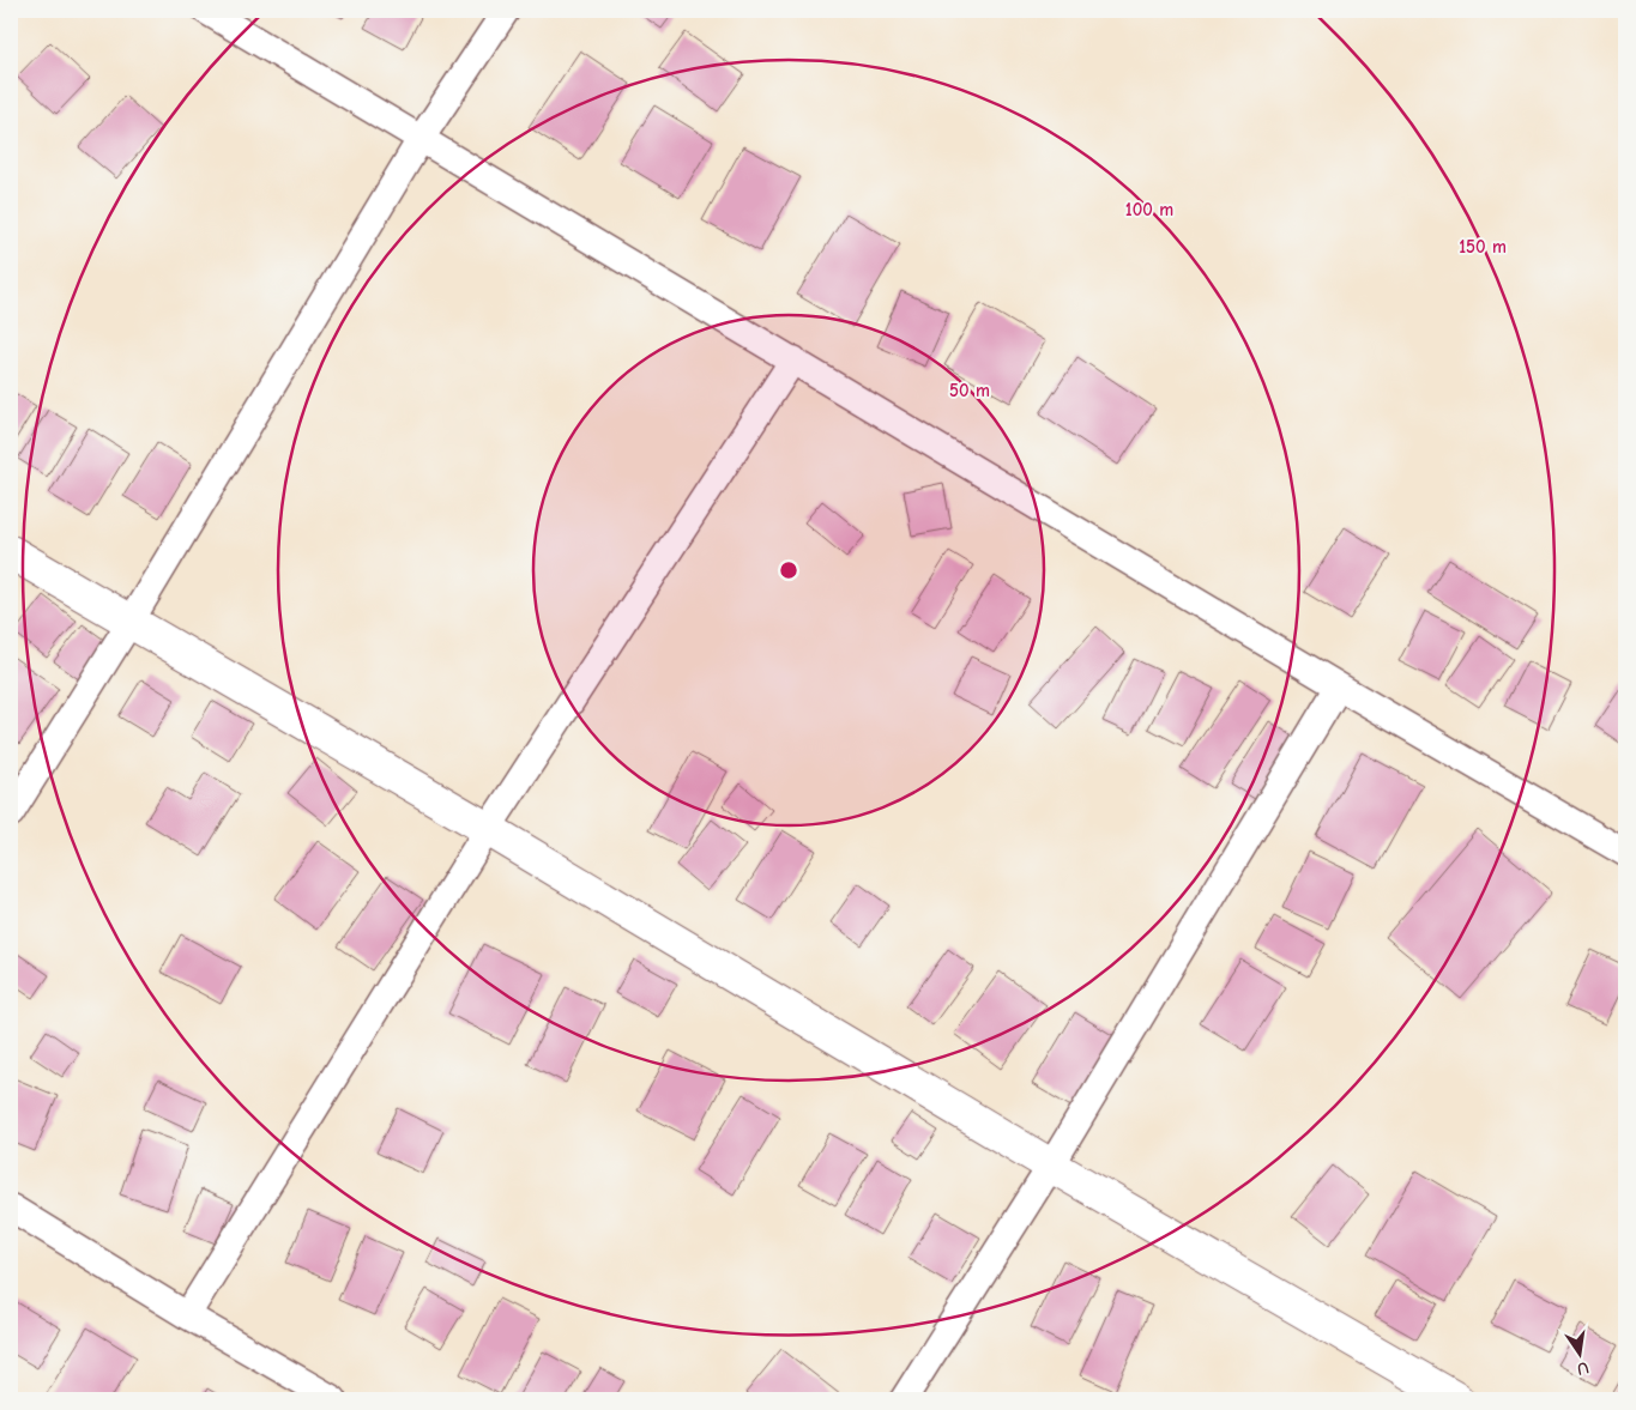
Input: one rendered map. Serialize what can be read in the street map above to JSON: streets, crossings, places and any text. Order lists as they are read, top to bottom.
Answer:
{
  "north": "bottom",
  "rings": ["100 m", "150 m", "50 m"]
}
